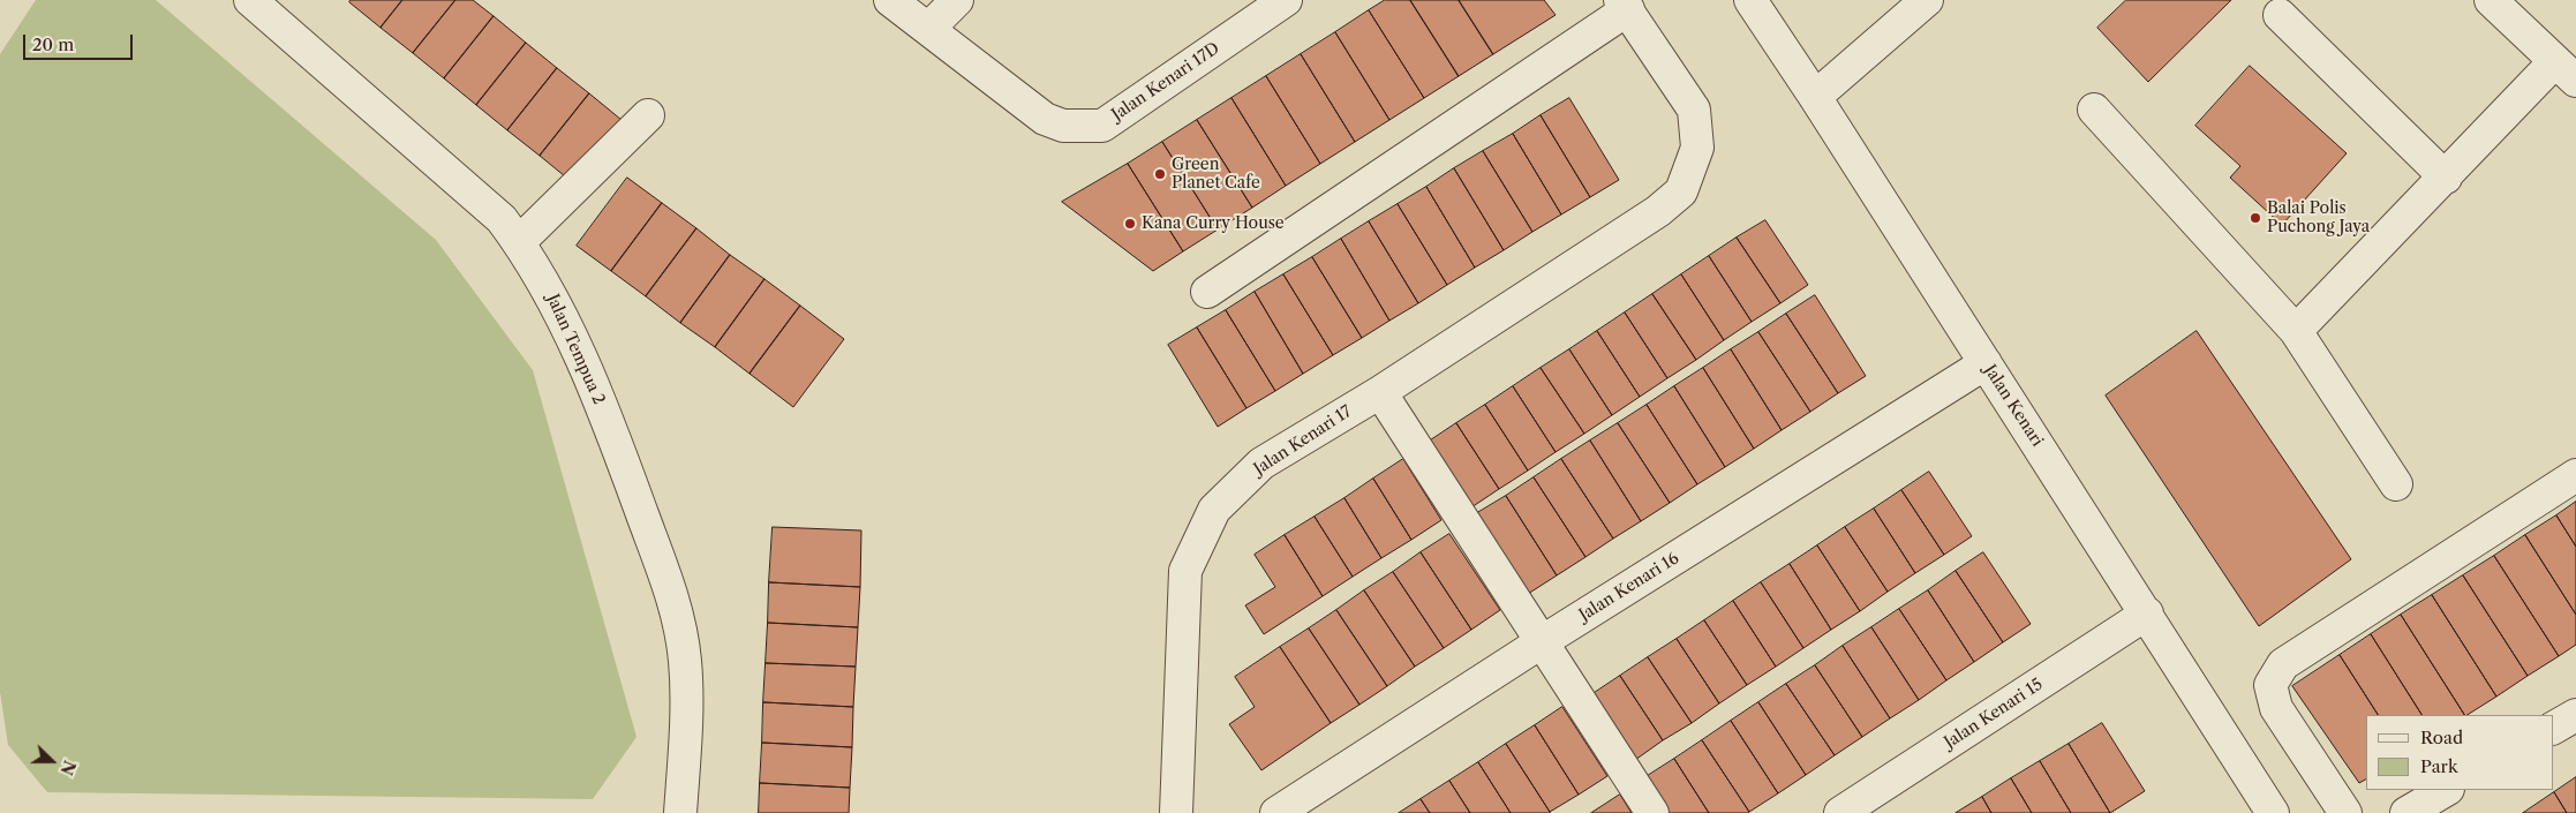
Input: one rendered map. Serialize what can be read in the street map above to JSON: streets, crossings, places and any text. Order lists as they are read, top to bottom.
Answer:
{
  "streets": {
    "street": [
      "Jalan Kenari 17D",
      "Jalan Tempua 2",
      "Jalan Kenari",
      "Jalan Kenari 17",
      "Jalan Kenari 16",
      "Jalan Kenari 15"
    ]
  },
  "crossings": [
    ["Jalan Kenari", "Jalan Kenari 16"],
    ["Jalan Kenari", "Jalan Kenari 15"]
  ],
  "places": ["Green Planet Cafe", "Balai Polis Puchong Jaya", "Kana Curry House"],
  "legend": ["Road", "Park"],
  "scale_bar": "20 m",
  "north": "right"
}
